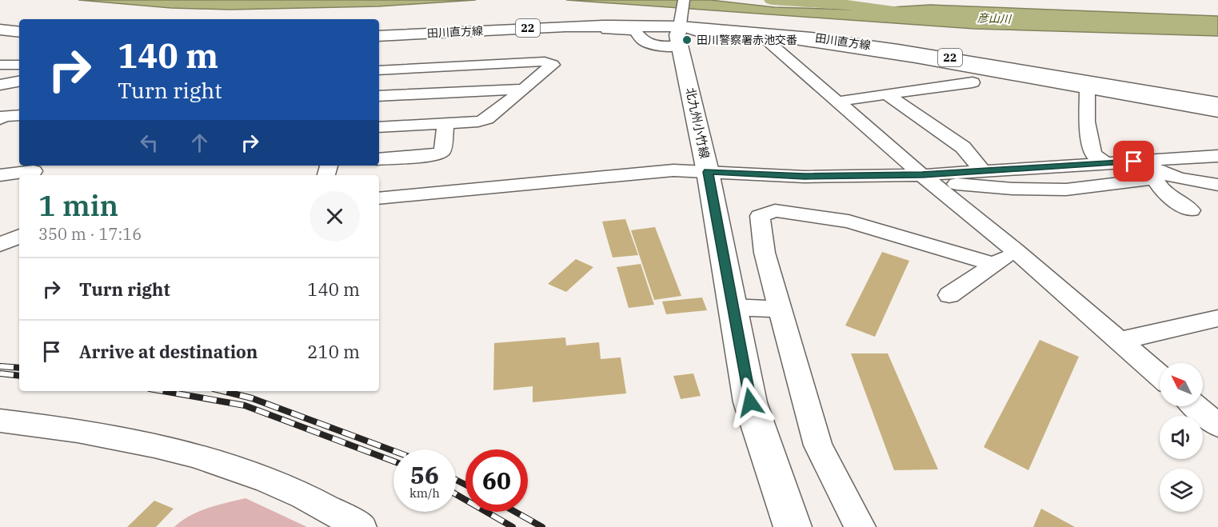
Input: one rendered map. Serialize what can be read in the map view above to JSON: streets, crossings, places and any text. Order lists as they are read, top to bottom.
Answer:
{
  "streets": {
    "main road": ["22", "田川直方線", "北九州小竹線"]
  },
  "crossings": [
    ["田川直方線", "北九州小竹線"]
  ],
  "water": ["彦山川"],
  "places": ["田川警察署赤池交番"],
  "north": "top left",
  "page": {
    "turn": ["140 m", "Turn right"],
    "heading": ["1 min", "350 m · 17:16"],
    "list": [
      {
        "name": "Turn right",
        "value": "140 m"
      },
      {
        "name": "Arrive at destination",
        "value": "210 m"
      }
    ],
    "speed": "56 km/h",
    "limit": "60"
  }
}
